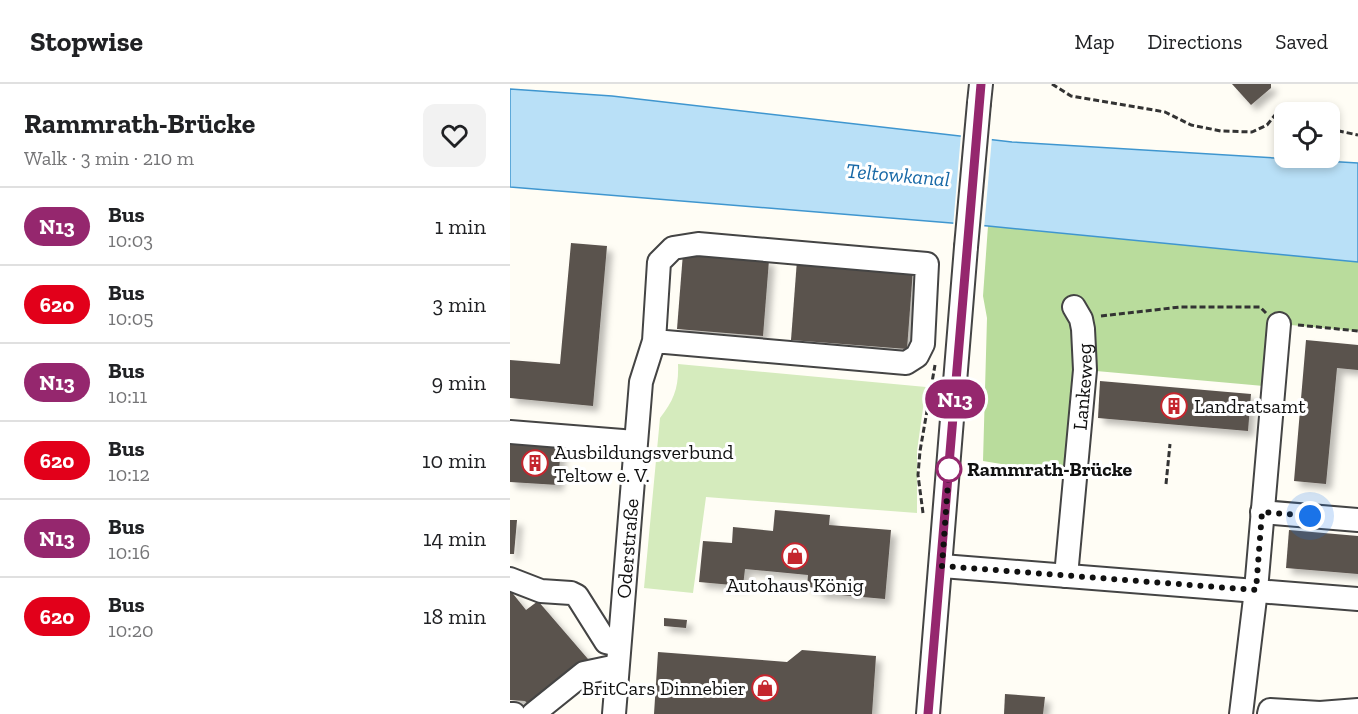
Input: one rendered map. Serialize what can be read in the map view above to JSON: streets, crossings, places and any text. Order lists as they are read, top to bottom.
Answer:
{
  "streets": {
    "street": ["Lankeweg", "Oderstraße"]
  },
  "water": ["Teltowkanal"],
  "places": {
    "building": ["Landratsamt", "Ausbildungsverbund Teltow e. V."],
    "other": ["Rammrath-Brücke"],
    "shop": ["Autohaus König", "BritCars Dinnebier"]
  },
  "lines": ["bus line N13"],
  "page": {
    "header": "Stopwise",
    "nav": ["Map", "Directions", "Saved"],
    "heading": ["Rammrath-Brücke", "Walk · 3 min · 210 m"],
    "on_map": "N13",
    "list": [
      {
        "mark": "N13",
        "name": "Bus",
        "note": "10:03",
        "value": "1 min"
      },
      {
        "mark": "620",
        "name": "Bus",
        "note": "10:05",
        "value": "3 min"
      },
      {
        "mark": "N13",
        "name": "Bus",
        "note": "10:11",
        "value": "9 min"
      },
      {
        "mark": "620",
        "name": "Bus",
        "note": "10:12",
        "value": "10 min"
      },
      {
        "mark": "N13",
        "name": "Bus",
        "note": "10:16",
        "value": "14 min"
      },
      {
        "mark": "620",
        "name": "Bus",
        "note": "10:20",
        "value": "18 min"
      }
    ]
  }
}
